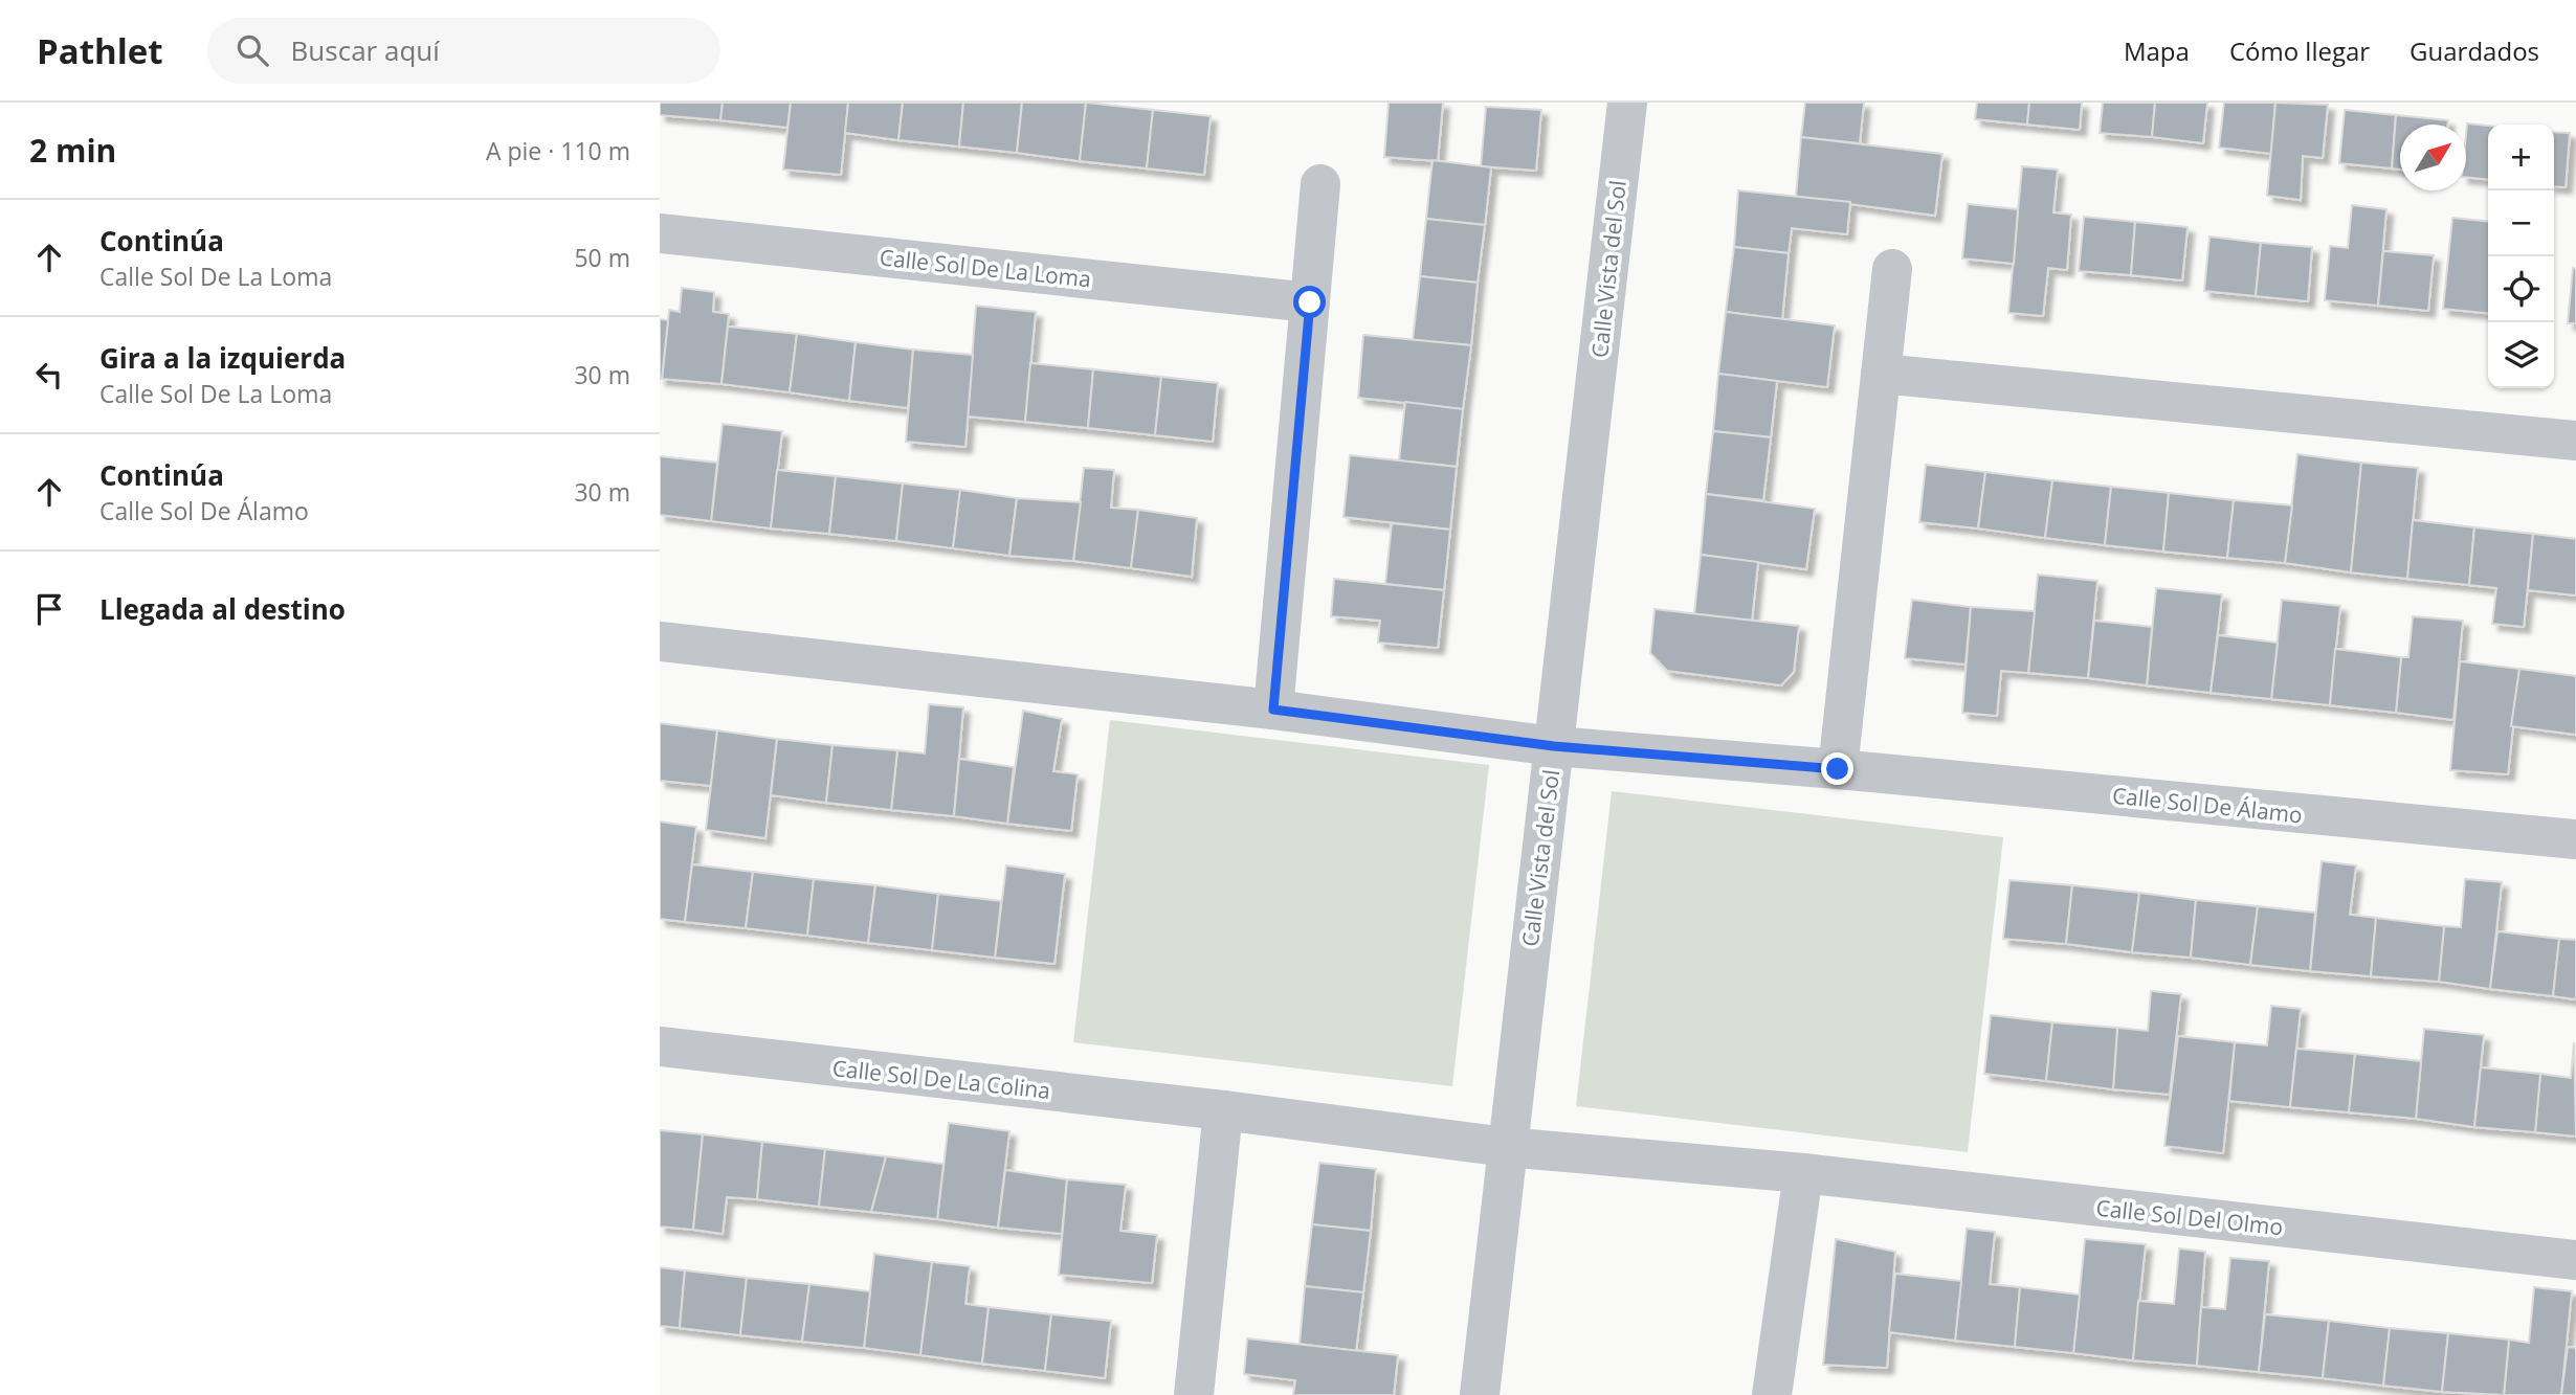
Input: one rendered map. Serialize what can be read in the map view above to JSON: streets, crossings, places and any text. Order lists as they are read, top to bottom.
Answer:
{
  "streets": {
    "street": [
      "Calle Sol De La Loma",
      "Calle Vista del Sol",
      "Calle Sol De Álamo",
      "Calle Sol De La Colina",
      "Calle Sol Del Olmo"
    ]
  },
  "crossings": [
    ["Calle Vista del Sol", "Calle Sol De Álamo"],
    ["Calle Vista del Sol", "Calle Sol De La Colina"],
    ["Calle Vista del Sol", "Calle Sol Del Olmo"],
    ["Calle Sol De La Colina", "Calle Sol Del Olmo"]
  ],
  "north": "top right",
  "page": {
    "header": "Pathlet",
    "search": "Buscar aquí",
    "nav": ["Mapa", "Cómo llegar", "Guardados"],
    "heading": ["2 min", "A pie · 110 m"],
    "map_buttons": ["+", "−"],
    "list": [
      ["Continúa", "Calle Sol De La Loma", "50 m"],
      ["Gira a la izquierda", "Calle Sol De La Loma", "30 m"],
      ["Continúa", "Calle Sol De Álamo", "30 m"],
      "Llegada al destino"
    ]
  }
}
